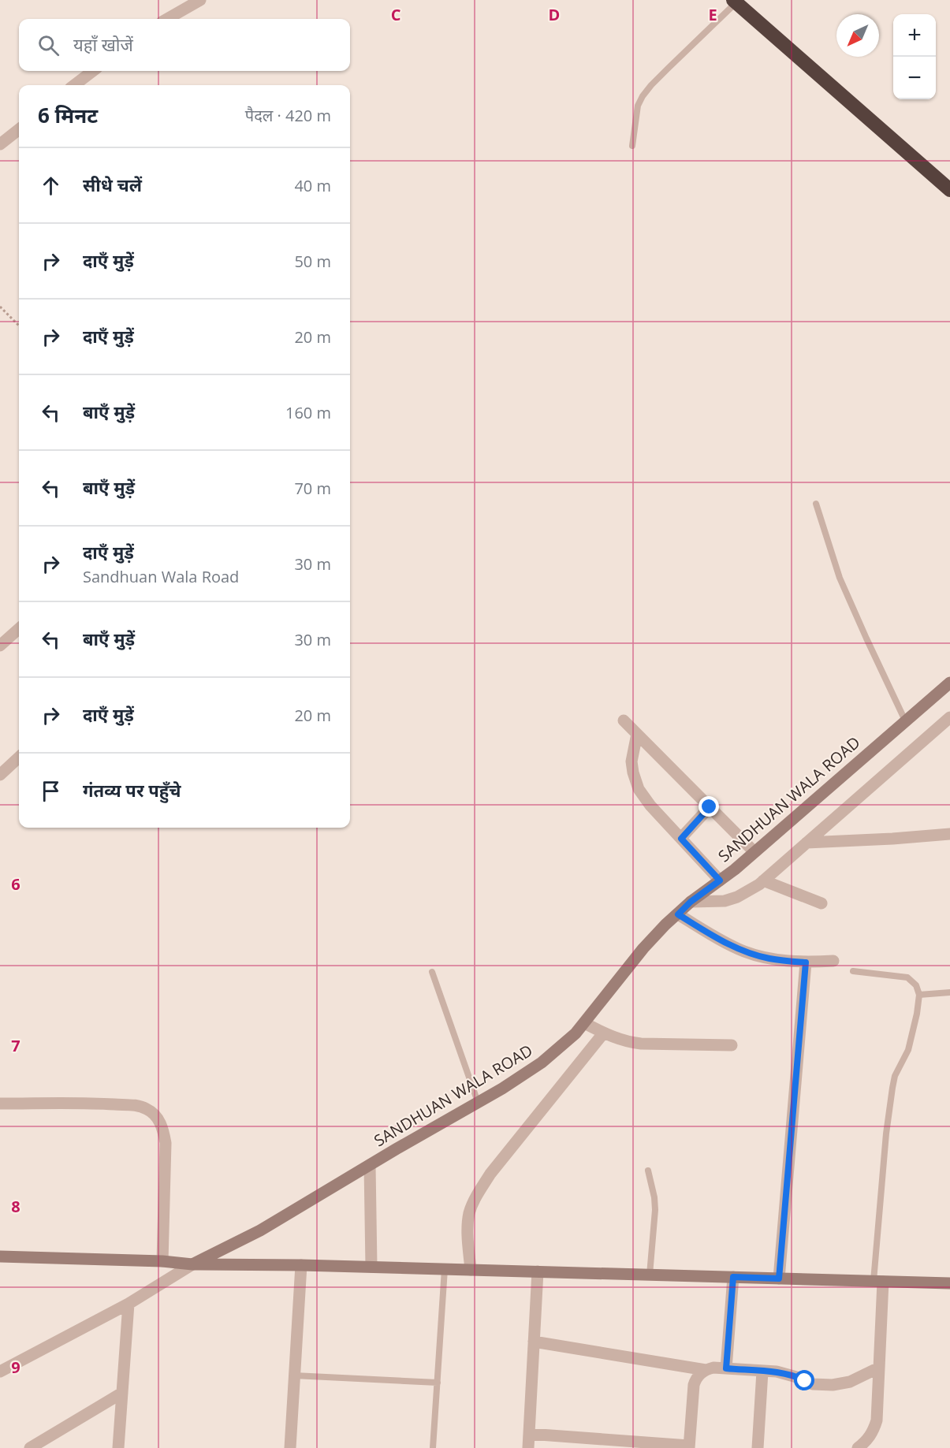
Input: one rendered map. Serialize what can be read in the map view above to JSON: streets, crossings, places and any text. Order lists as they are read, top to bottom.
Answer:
{
  "streets": {
    "street": ["SANDHUAN WALA ROAD"]
  },
  "north": "bottom left",
  "page": {
    "map_buttons": ["+", "−"],
    "search": "यहाँ खोजें",
    "heading": ["6 मिनट", "पैदल · 420 m"],
    "list": [
      ["सीधे चलें", "40 m"],
      ["दाएँ मुड़ें", "50 m"],
      ["दाएँ मुड़ें", "20 m"],
      ["बाएँ मुड़ें", "160 m"],
      ["बाएँ मुड़ें", "70 m"],
      ["दाएँ मुड़ें", "Sandhuan Wala Road", "30 m"],
      ["बाएँ मुड़ें", "30 m"],
      ["दाएँ मुड़ें", "20 m"],
      "गंतव्य पर पहुँचे"
    ]
  },
  "grid": {
    "columns": ["C", "D", "E"],
    "rows": [
      "6",
      "7",
      "8",
      "9"
    ]
  }
}
